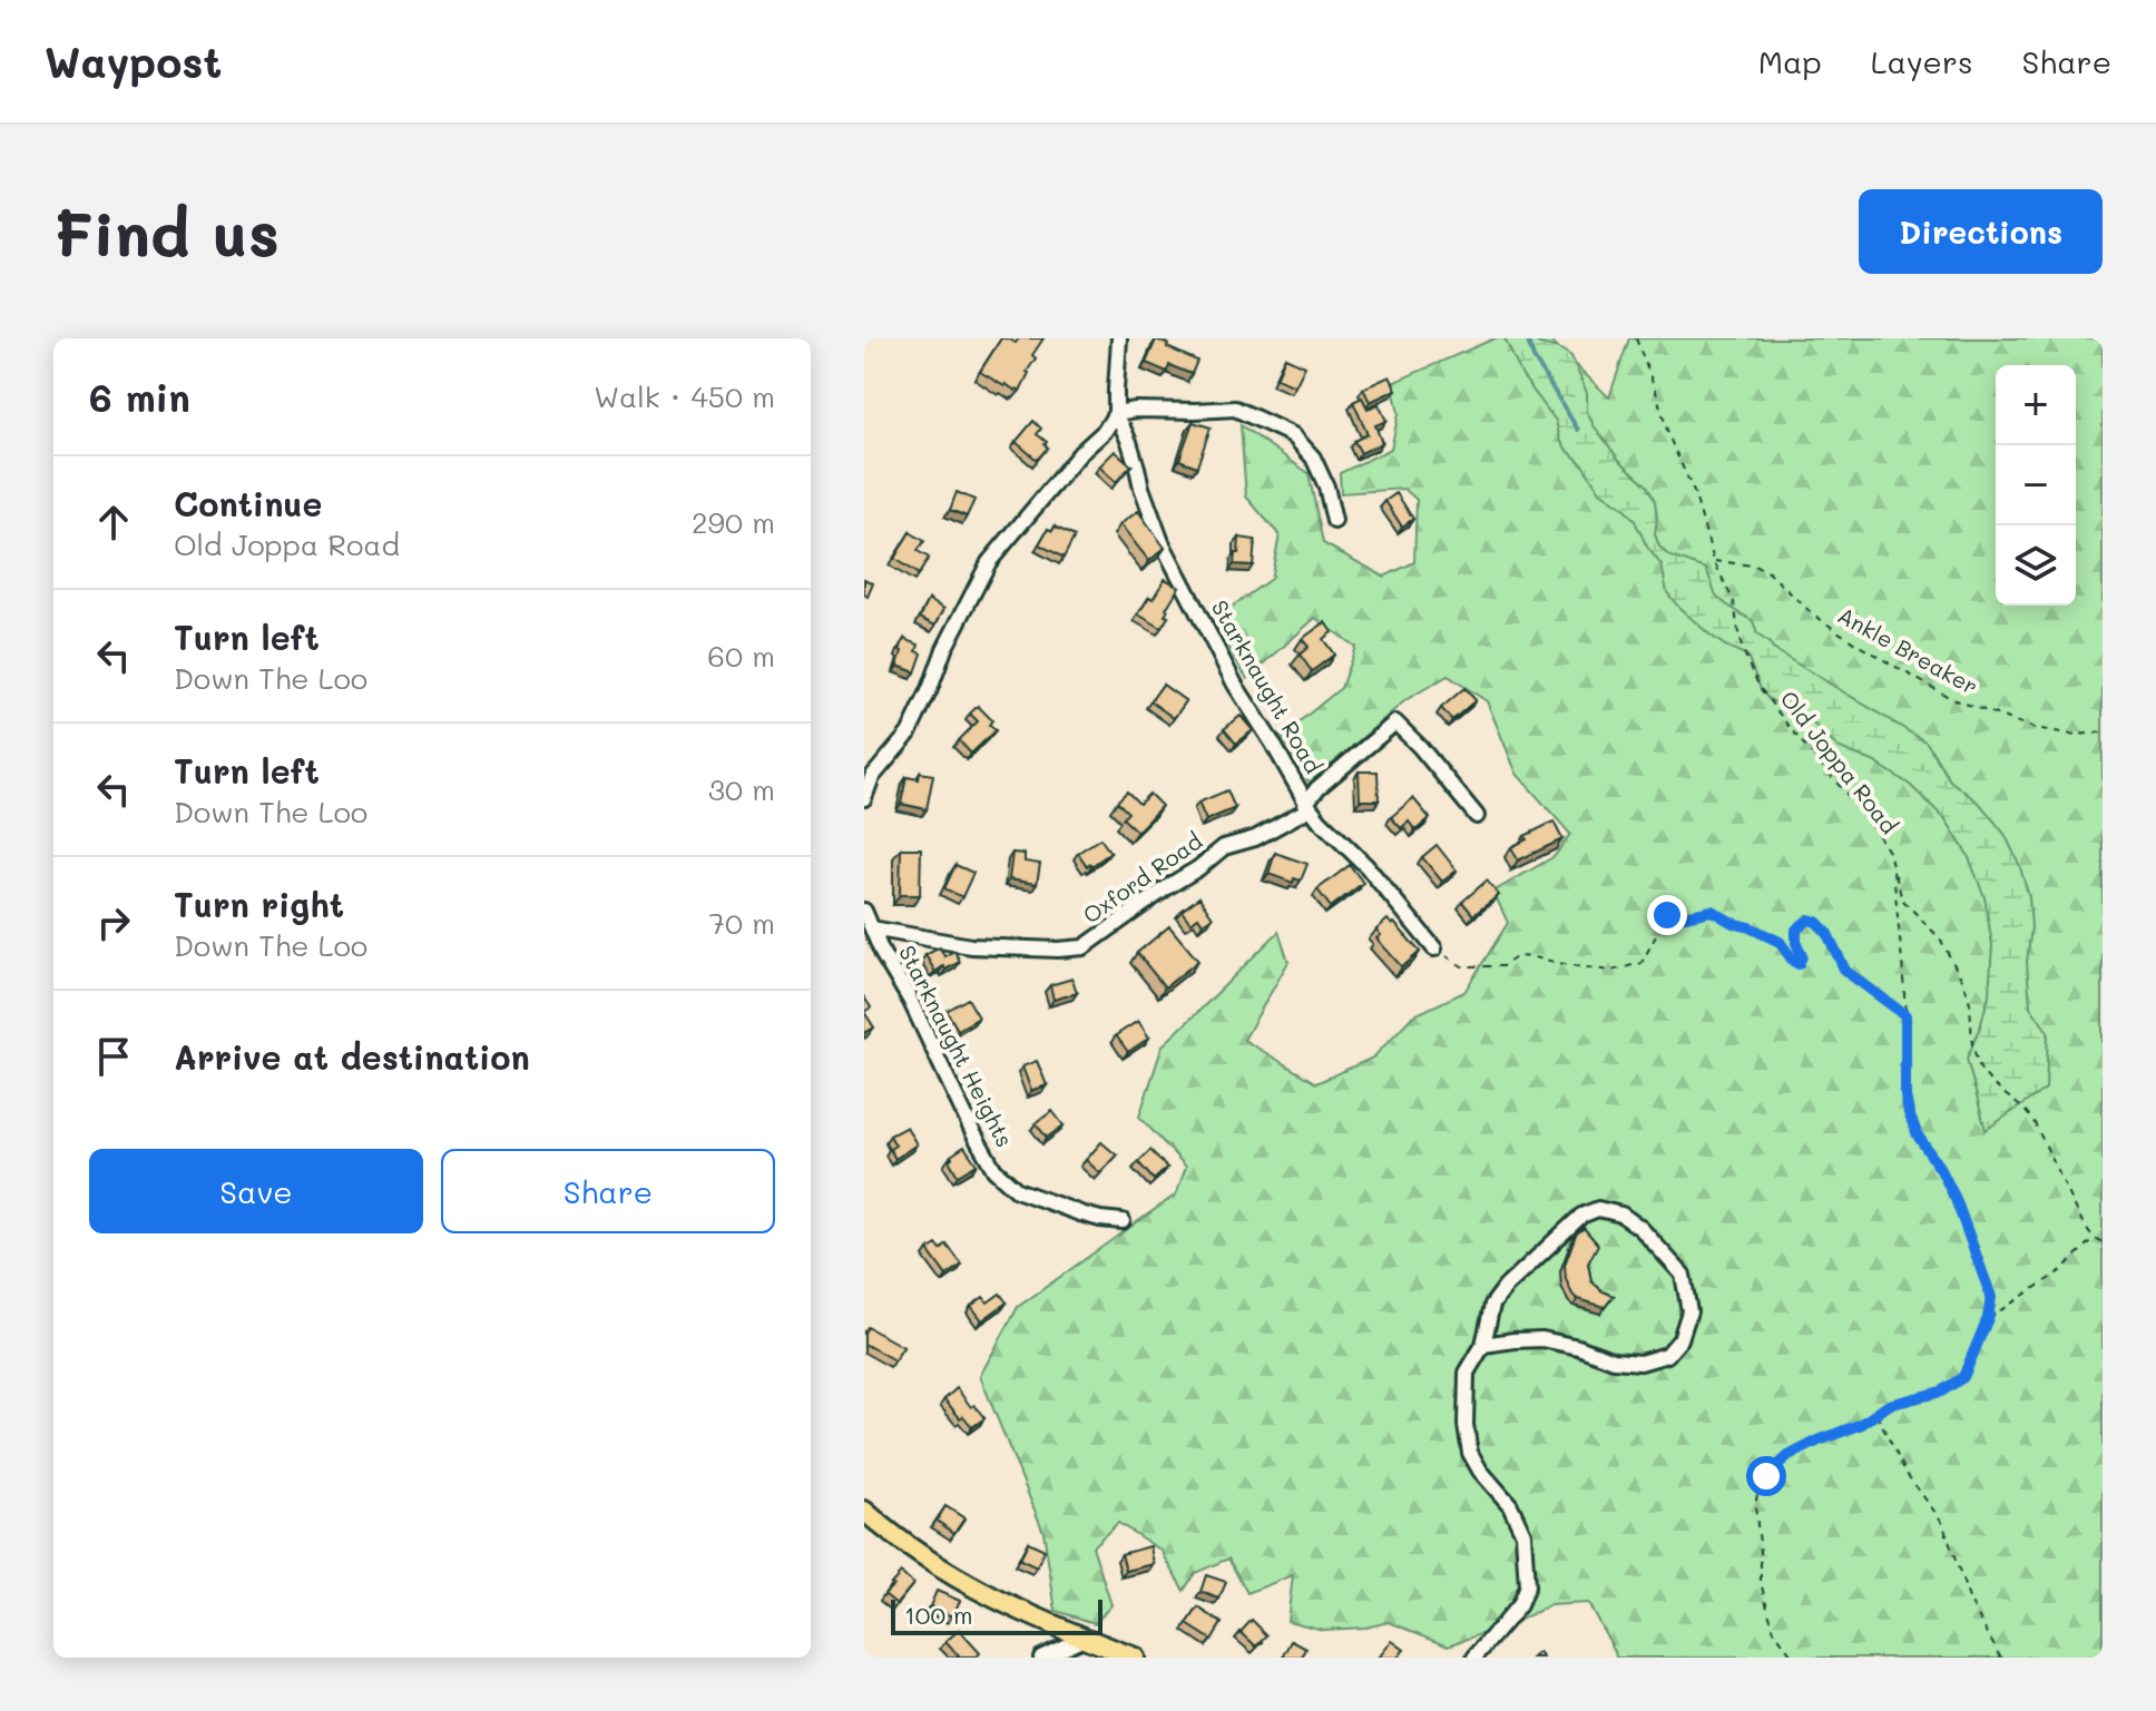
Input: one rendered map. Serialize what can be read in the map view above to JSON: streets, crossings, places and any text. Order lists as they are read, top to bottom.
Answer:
{
  "streets": {
    "street": ["Starknaught Road", "Oxford Road", "Starknaught Heights"],
    "path": ["Ankle Breaker", "Old Joppa Road"]
  },
  "crossings": [
    ["Ankle Breaker", "Old Joppa Road"],
    ["Starknaught Road", "Oxford Road"],
    ["Oxford Road", "Starknaught Heights"]
  ],
  "scale_bar": "100 m",
  "page": {
    "header": "Waypost",
    "nav": ["Map", "Layers", "Share"],
    "buttons": [
      "Directions",
      ["Save", "Share"]
    ],
    "title": "Find us",
    "heading": ["6 min", "Walk · 450 m"],
    "map_buttons": ["+", "−"],
    "list": [
      ["Continue", "Old Joppa Road", "290 m"],
      ["Turn left", "Down The Loo", "60 m"],
      ["Turn left", "Down The Loo", "30 m"],
      ["Turn right", "Down The Loo", "70 m"],
      "Arrive at destination"
    ],
    "scale": "100 m"
  }
}
